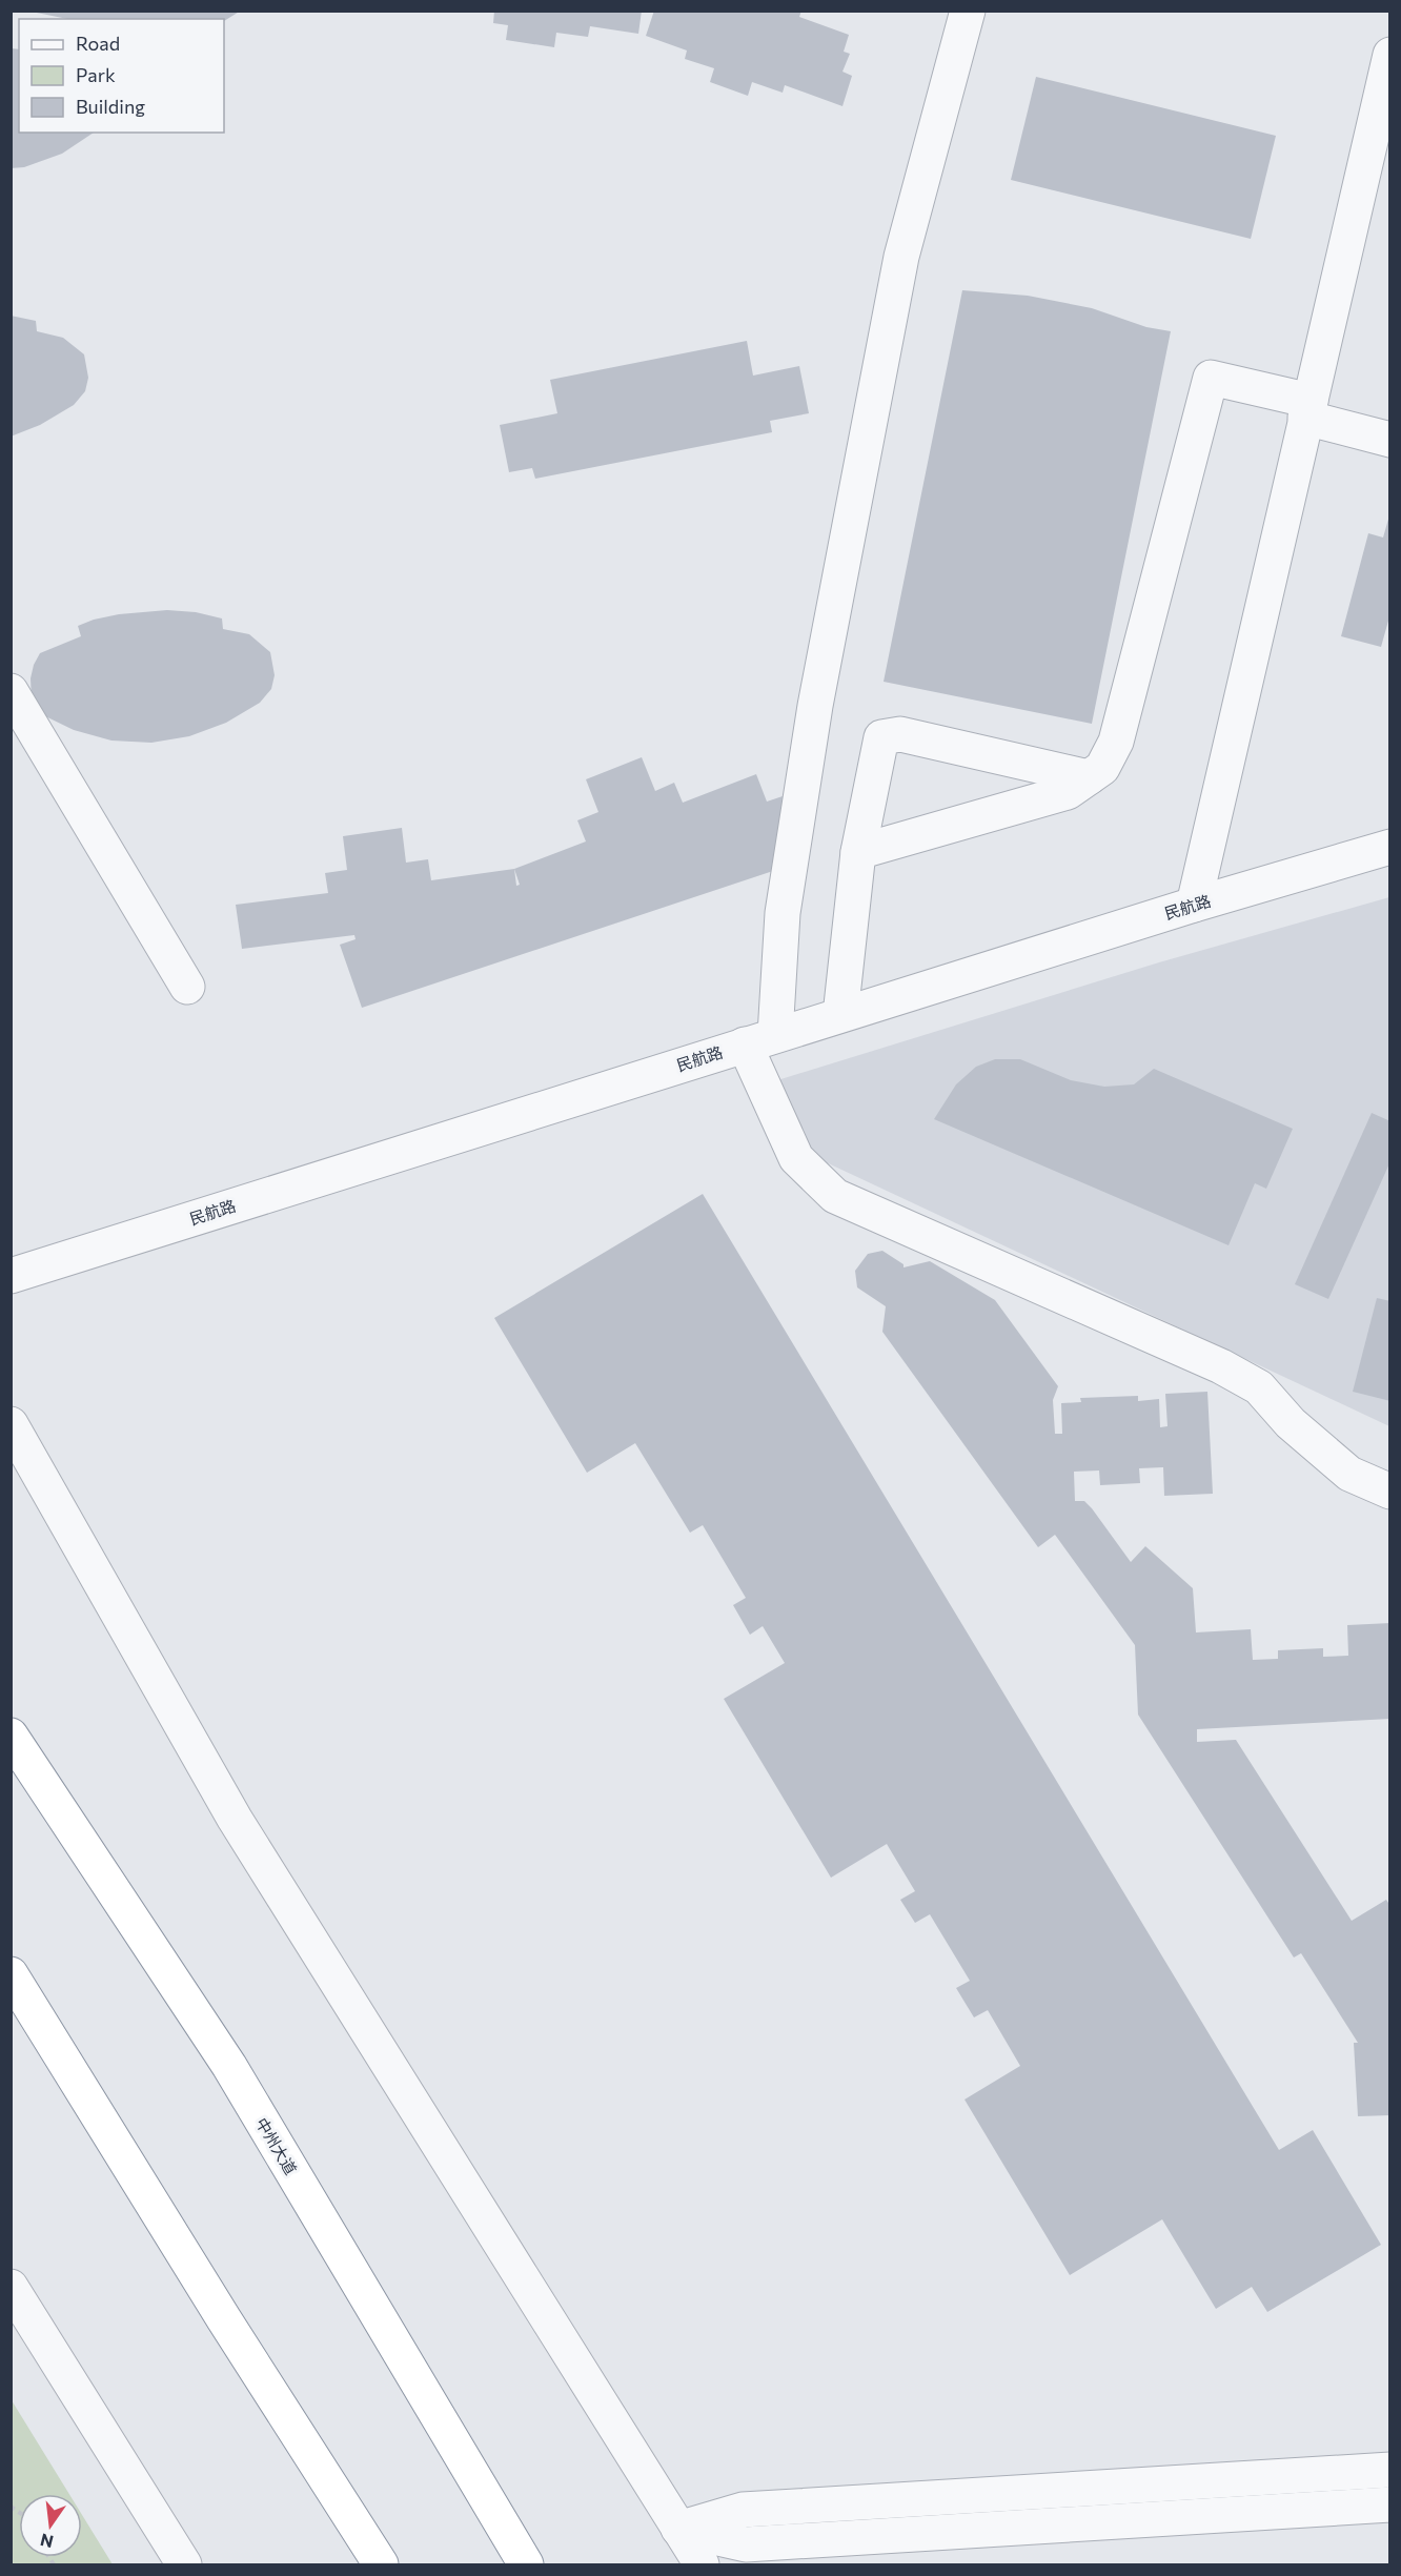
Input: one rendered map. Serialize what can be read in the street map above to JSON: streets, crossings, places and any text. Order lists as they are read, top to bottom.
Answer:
{
  "streets": {
    "highway": ["中州大道"],
    "street": ["民航路"]
  },
  "legend": ["Road", "Park", "Building"],
  "north": "bottom"
}
